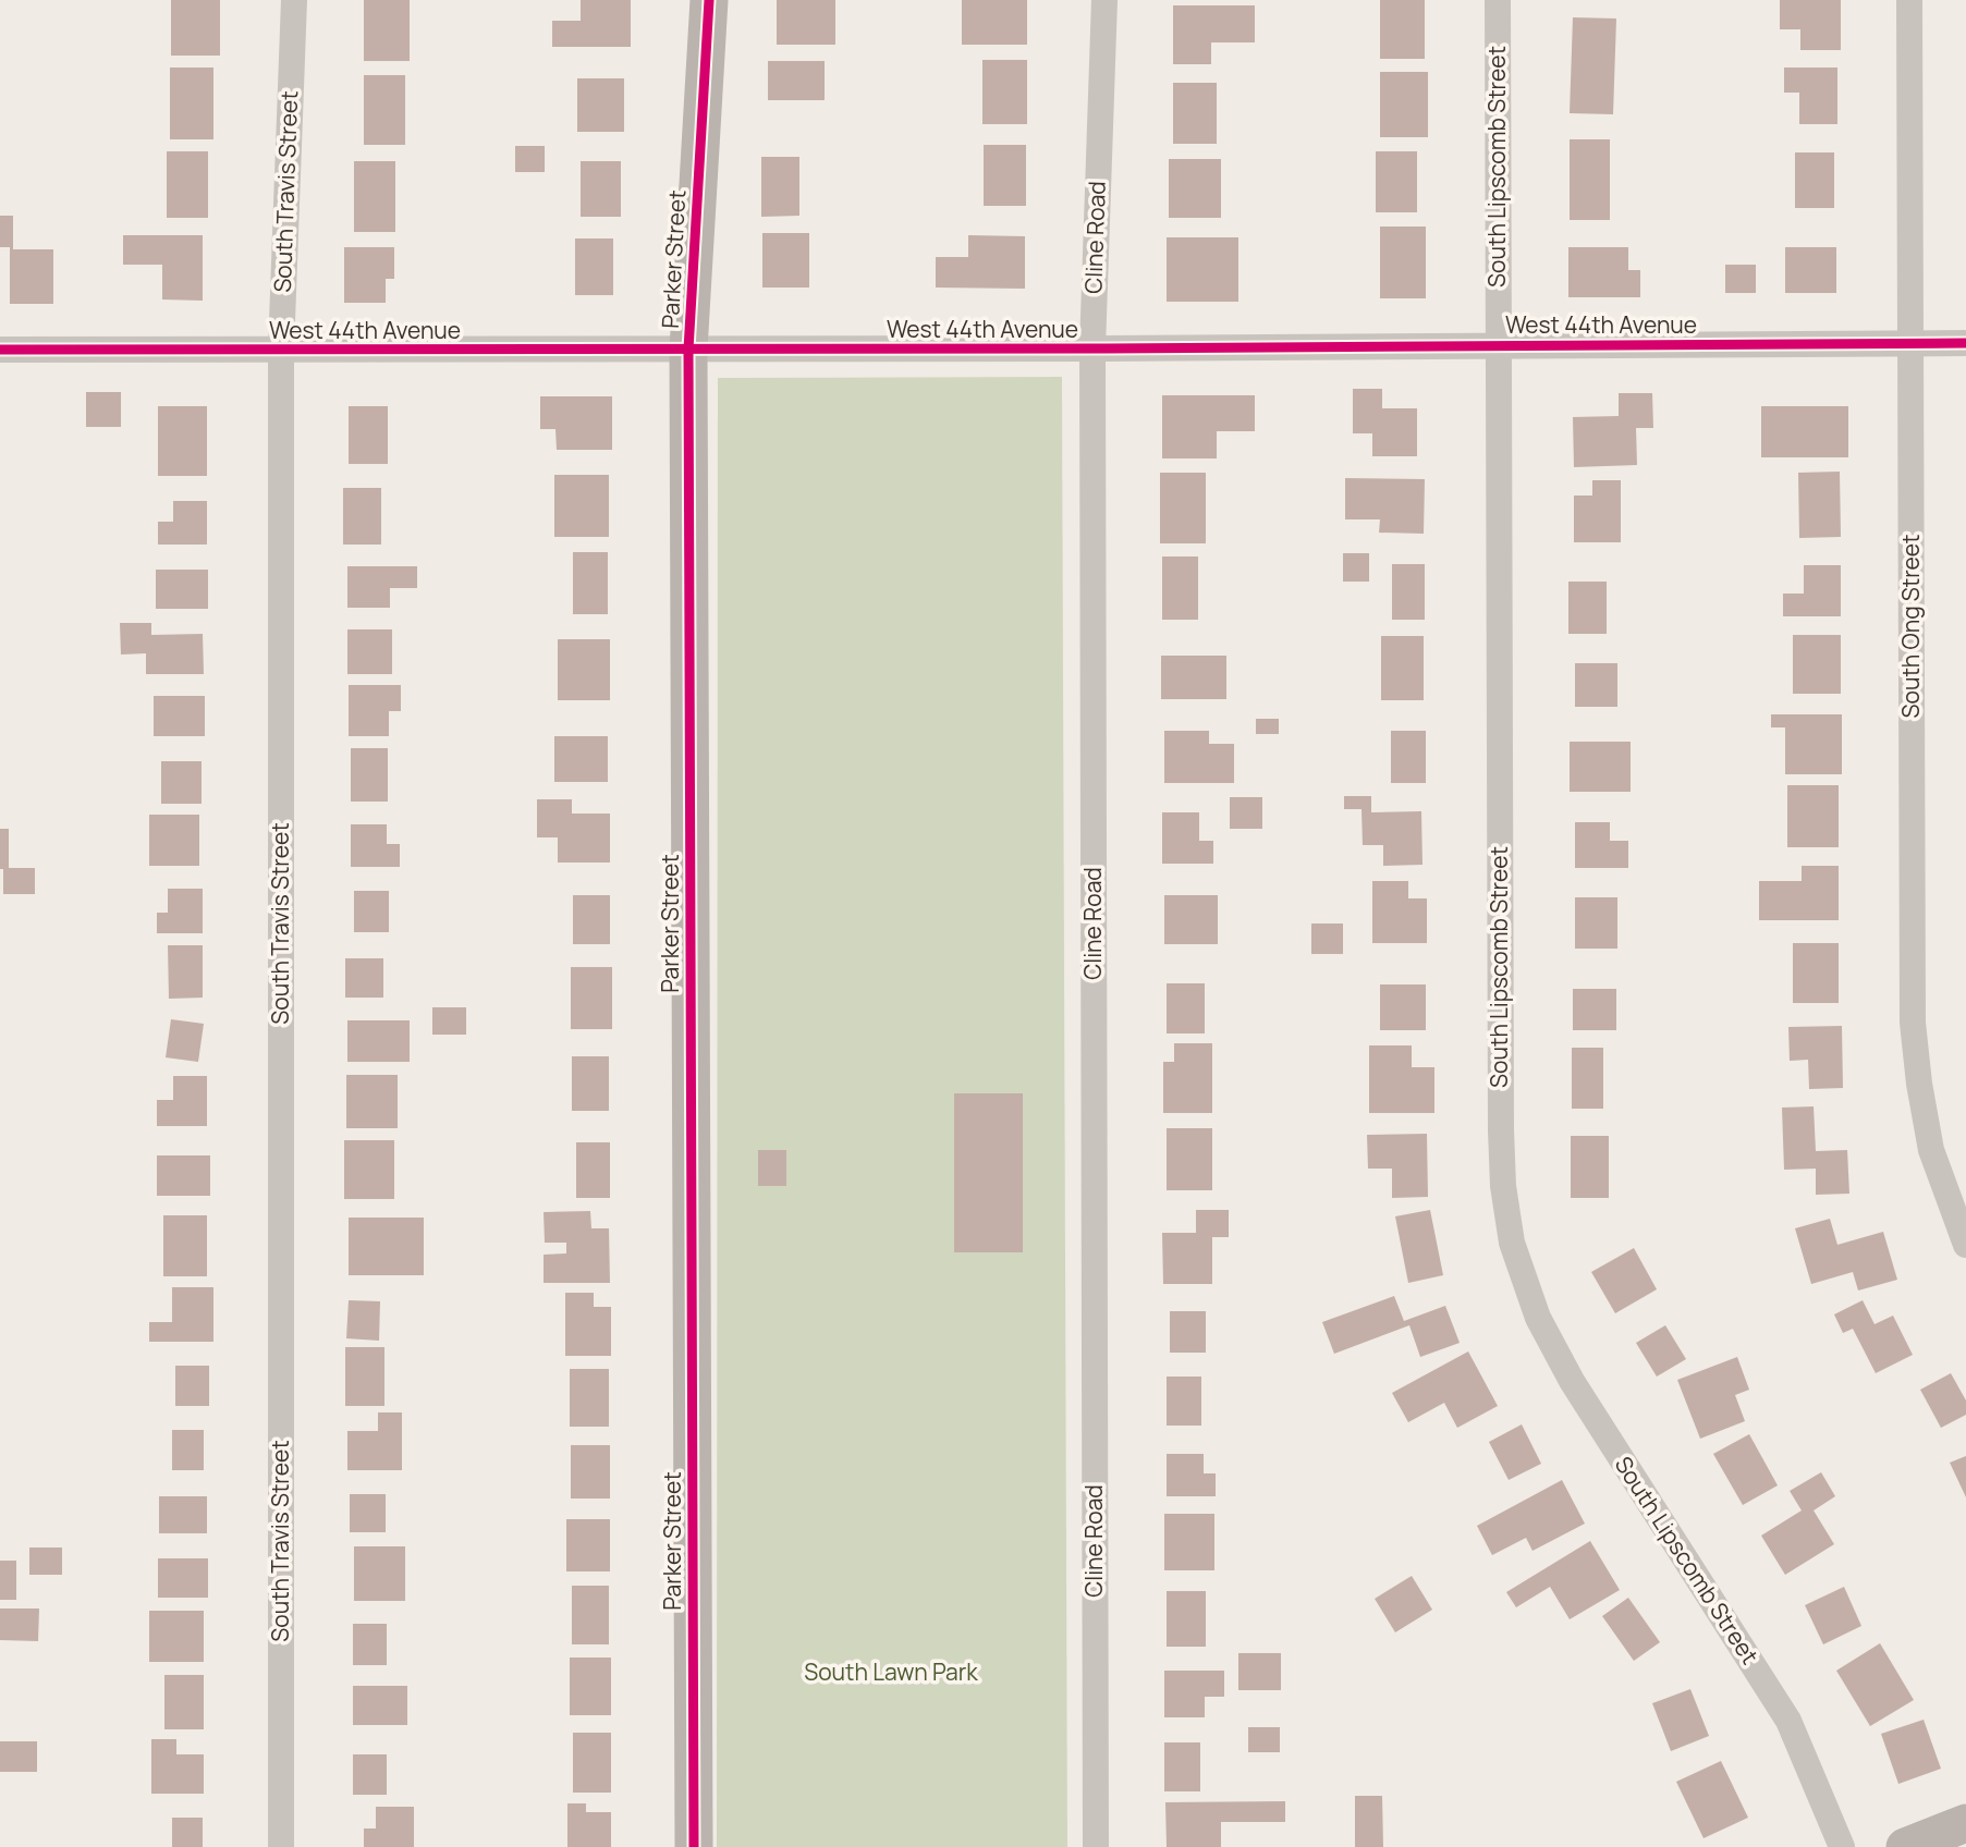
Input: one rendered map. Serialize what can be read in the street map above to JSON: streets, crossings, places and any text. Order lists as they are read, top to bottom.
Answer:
{
  "streets": {
    "main road": ["Parker Street"],
    "street": [
      "South Lipscomb Street",
      "South Travis Street",
      "Cline Road",
      "West 44th Avenue",
      "South Ong Street"
    ]
  },
  "crossings": [
    ["South Lipscomb Street", "West 44th Avenue"],
    ["South Travis Street", "West 44th Avenue"],
    ["Cline Road", "West 44th Avenue"],
    ["Parker Street", "West 44th Avenue"],
    ["West 44th Avenue", "South Ong Street"]
  ],
  "parks": ["South Lawn Park"]
}
